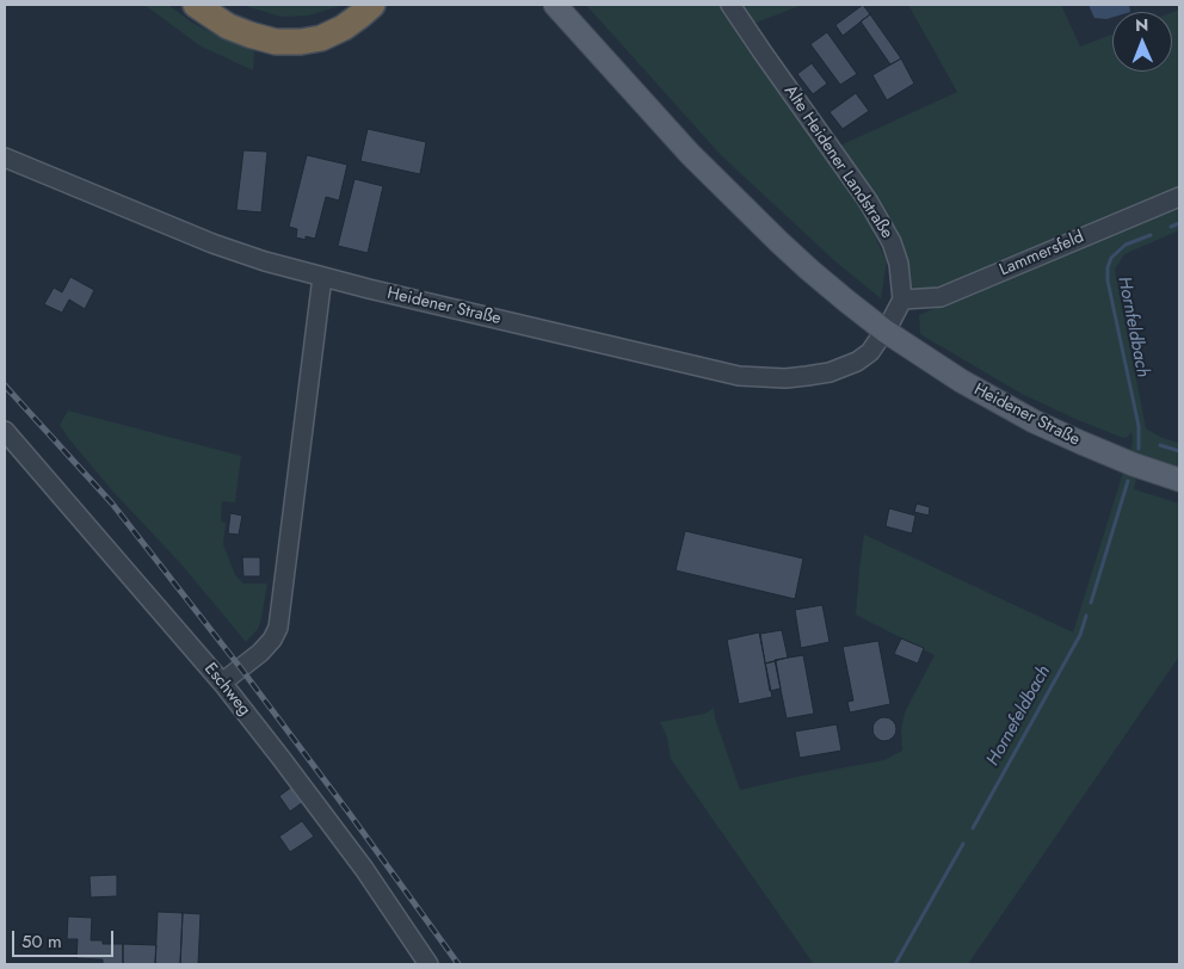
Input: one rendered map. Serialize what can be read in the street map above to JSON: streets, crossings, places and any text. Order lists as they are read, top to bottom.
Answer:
{
  "streets": {
    "main road": ["Heidener Straße"],
    "street": ["Alte Heidener Landstraße", "Lammersfeld", "Eschweg"]
  },
  "crossings": [
    ["Alte Heidener Landstraße", "Lammersfeld"]
  ],
  "water": ["Hornfeldbach", "Hornefeldbach"],
  "scale_bar": "50 m",
  "north": "top"
}
